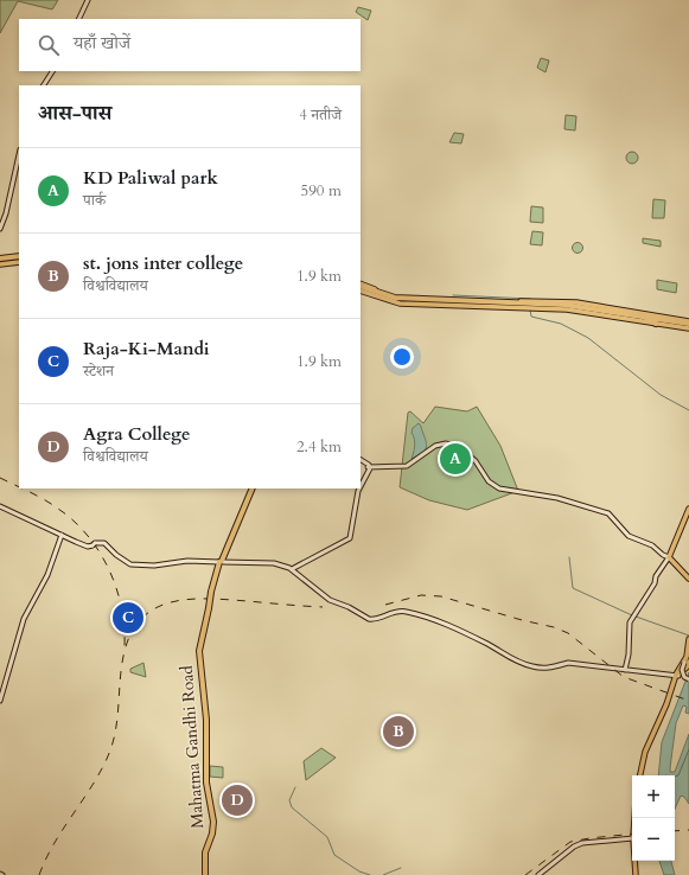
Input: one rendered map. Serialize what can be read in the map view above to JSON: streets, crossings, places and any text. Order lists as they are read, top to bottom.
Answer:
{
  "streets": {
    "highway": ["Mahatma Gandhi Road"]
  },
  "page": {
    "search": "यहाँ खोजें",
    "heading": ["आस-पास", "4 नतीजे"],
    "list": [
      {
        "mark": "A",
        "name": "KD Paliwal park",
        "note": "पार्क",
        "value": "590 m"
      },
      {
        "mark": "B",
        "name": "st. jons inter college",
        "note": "विश्वविद्यालय",
        "value": "1.9 km"
      },
      {
        "mark": "C",
        "name": "Raja-Ki-Mandi",
        "note": "स्टेशन",
        "value": "1.9 km"
      },
      {
        "mark": "D",
        "name": "Agra College",
        "note": "विश्वविद्यालय",
        "value": "2.4 km"
      }
    ],
    "pins": [
      "A",
      "C",
      "B",
      "D"
    ],
    "map_buttons": ["+", "−"]
  }
}
